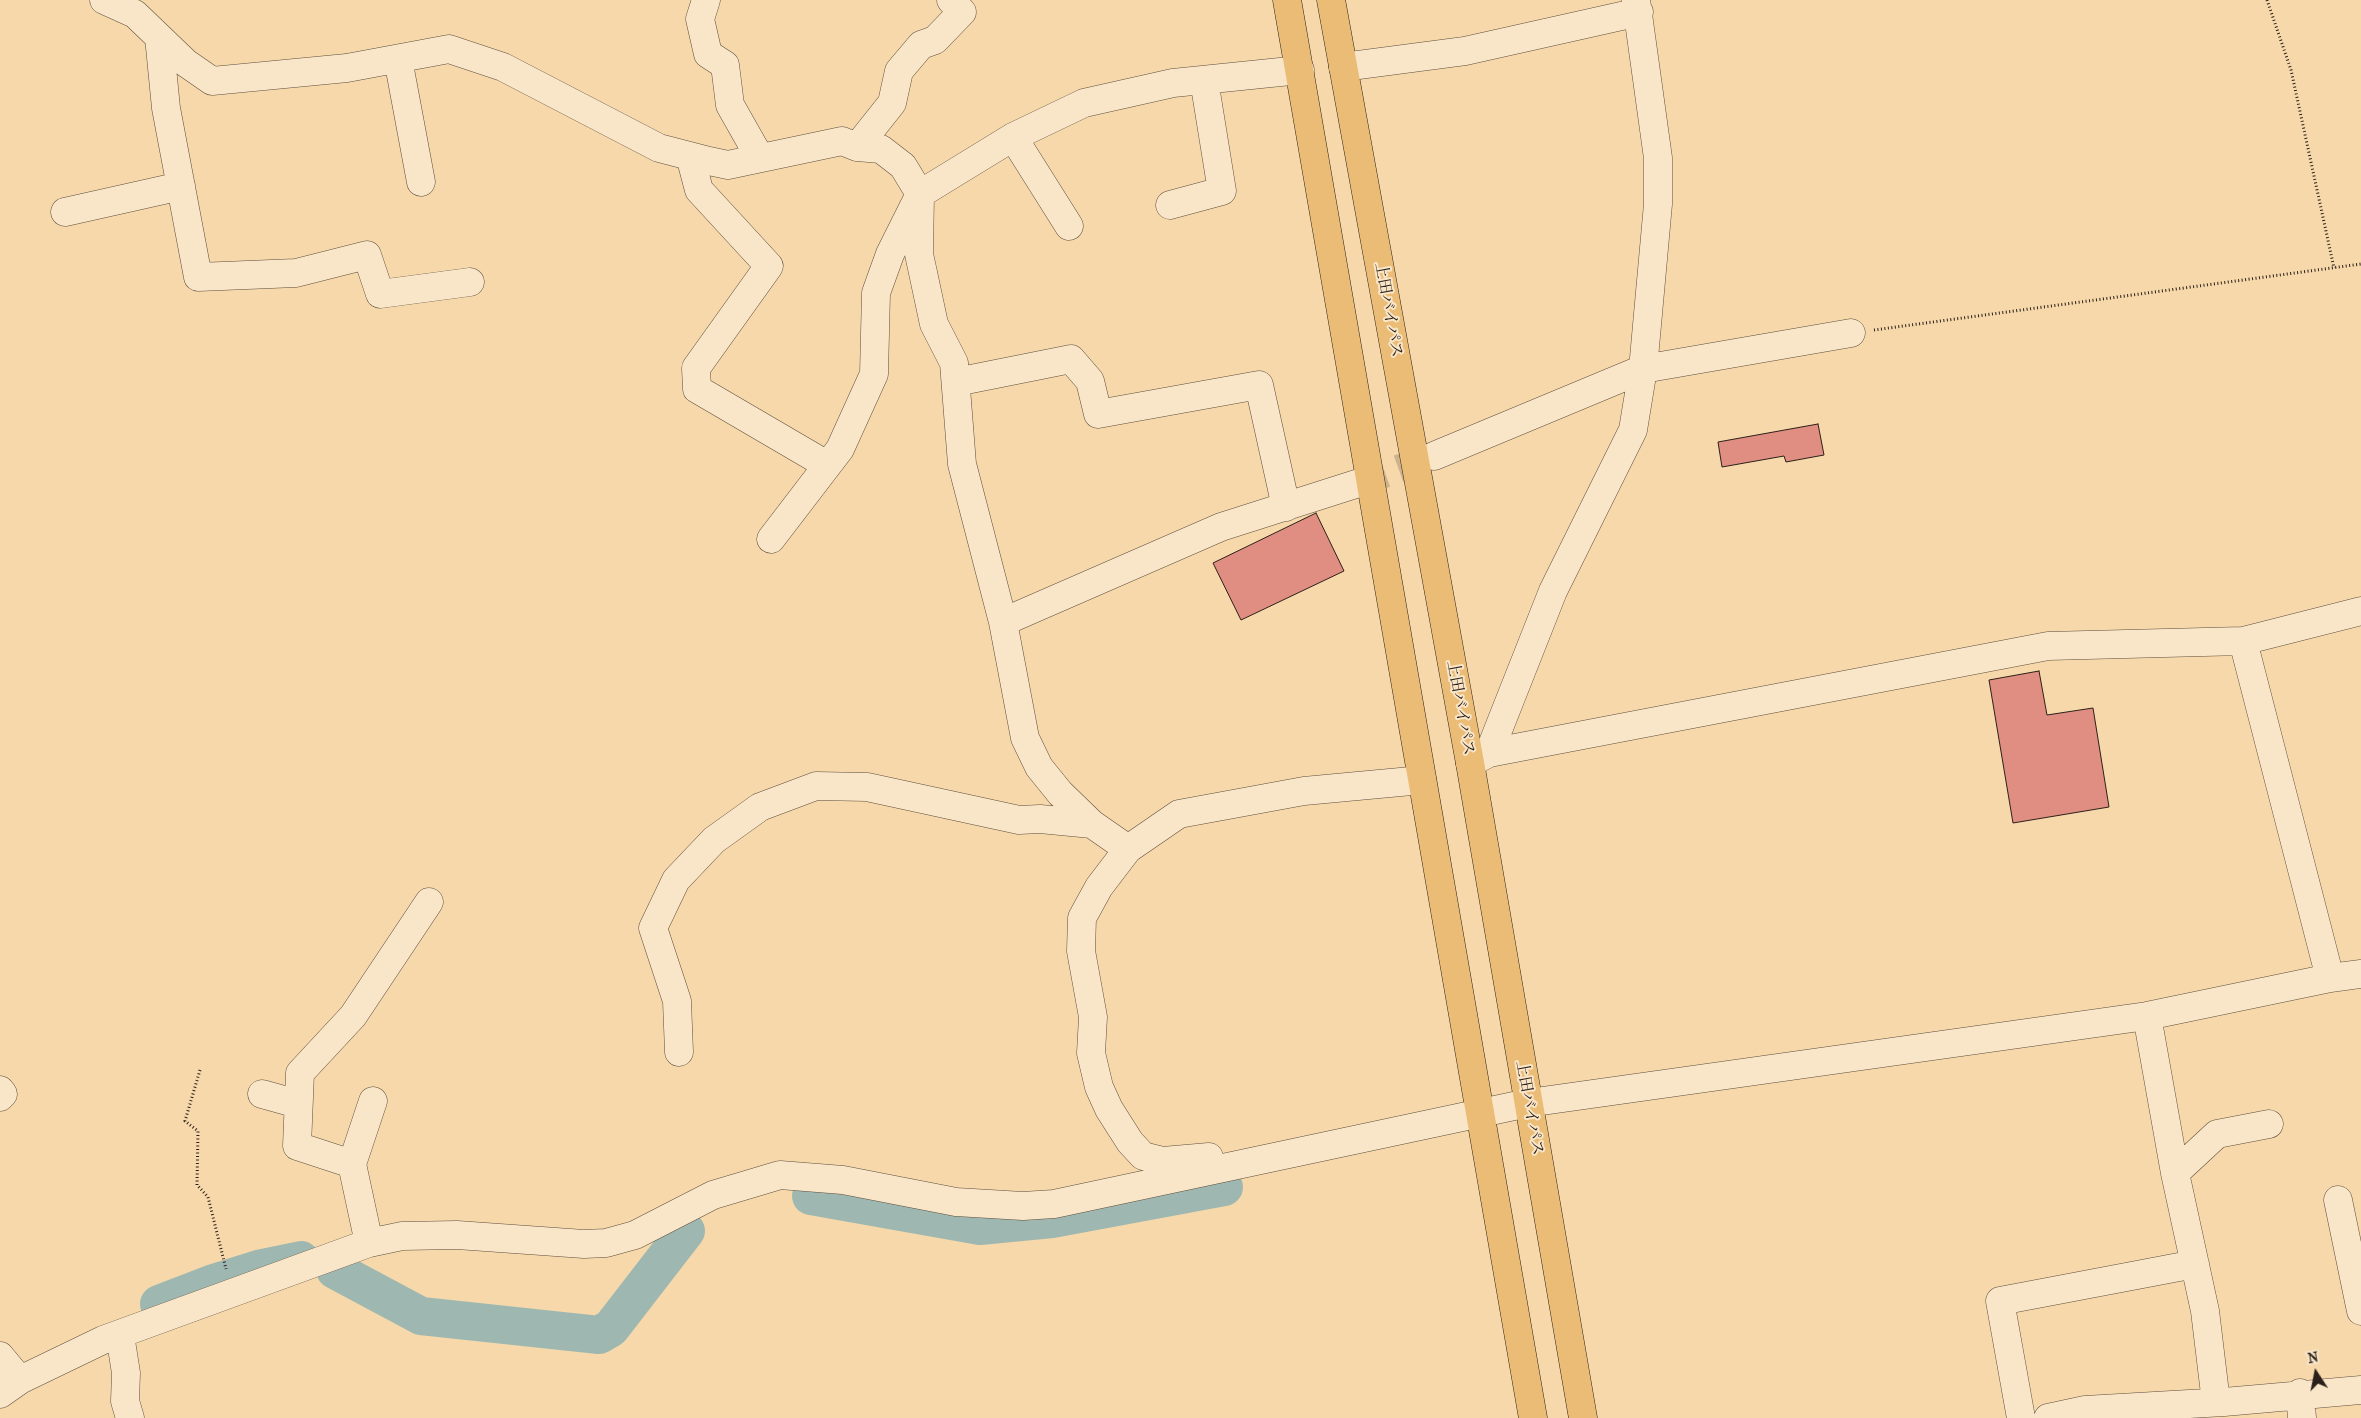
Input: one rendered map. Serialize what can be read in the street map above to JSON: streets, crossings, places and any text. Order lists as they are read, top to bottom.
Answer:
{
  "streets": {
    "highway": ["上田バイパス"]
  },
  "north": "top"
}
